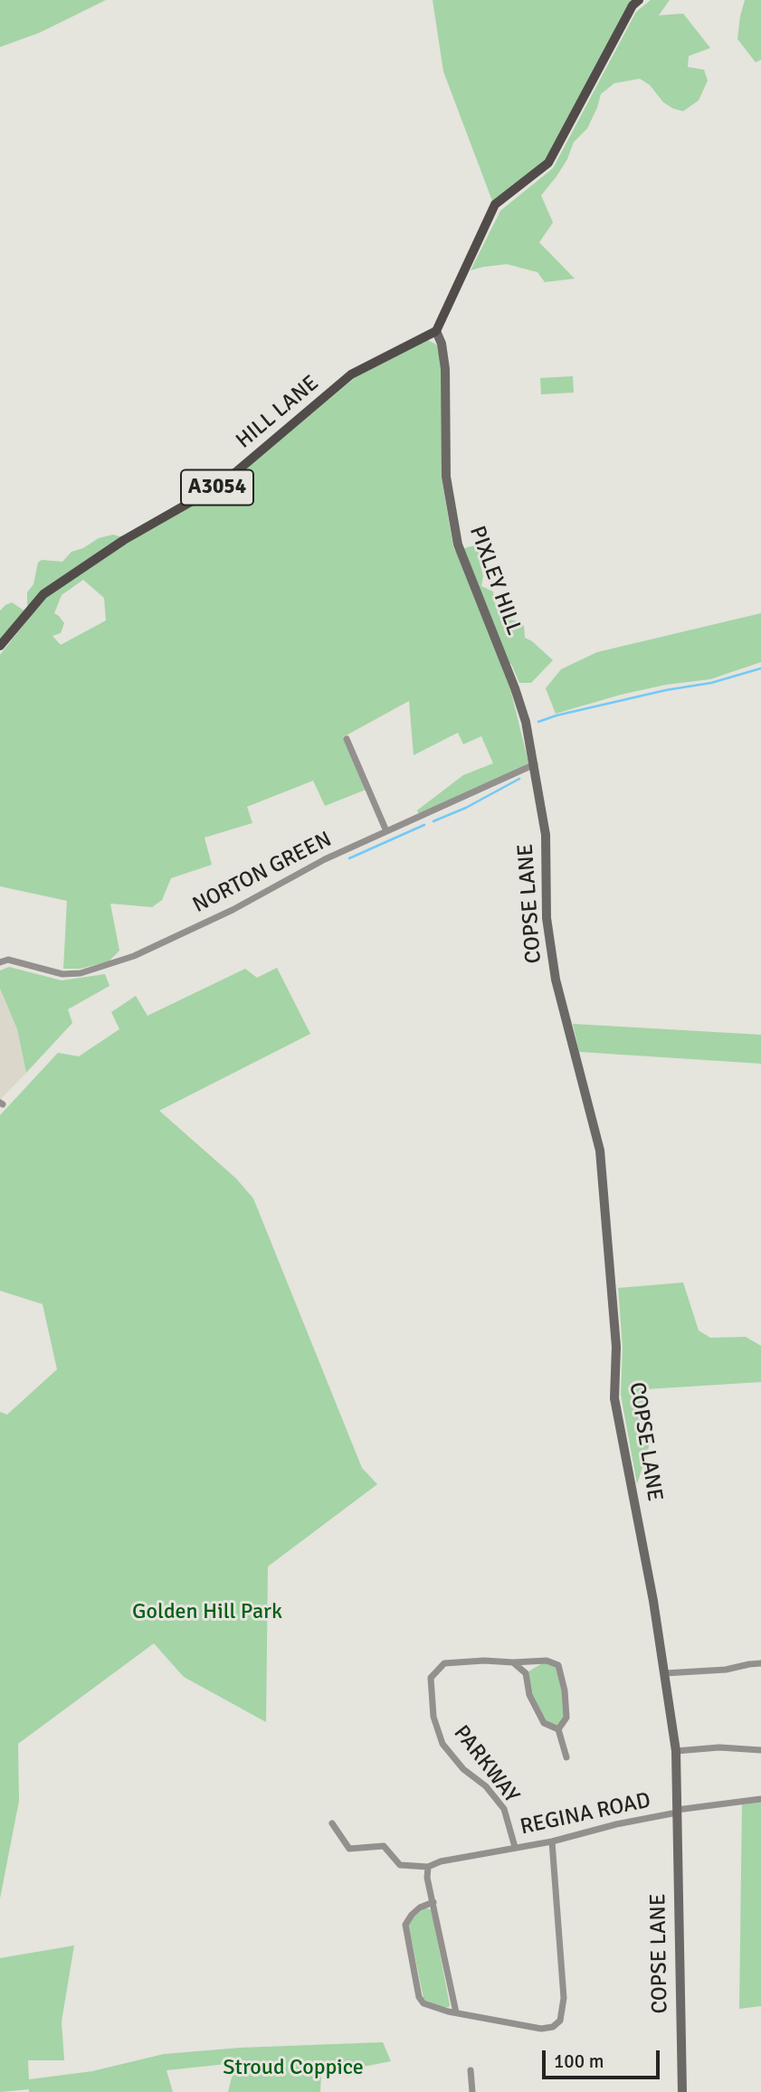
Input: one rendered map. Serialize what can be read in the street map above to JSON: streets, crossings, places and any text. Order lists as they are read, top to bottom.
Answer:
{
  "streets": {
    "main road": ["HILL LANE", "A3054"],
    "street": [
      "PIXLEY HILL",
      "NORTON GREEN",
      "COPSE LANE",
      "PARKWAY",
      "REGINA ROAD"
    ]
  },
  "crossings": [
    ["HILL LANE", "PIXLEY HILL"],
    ["PIXLEY HILL", "NORTON GREEN"],
    ["PIXLEY HILL", "COPSE LANE"],
    ["NORTON GREEN", "COPSE LANE"],
    ["COPSE LANE", "REGINA ROAD"],
    ["PARKWAY", "REGINA ROAD"]
  ],
  "parks": ["Golden Hill Park", "Stroud Coppice"],
  "scale_bar": "100 m"
}
